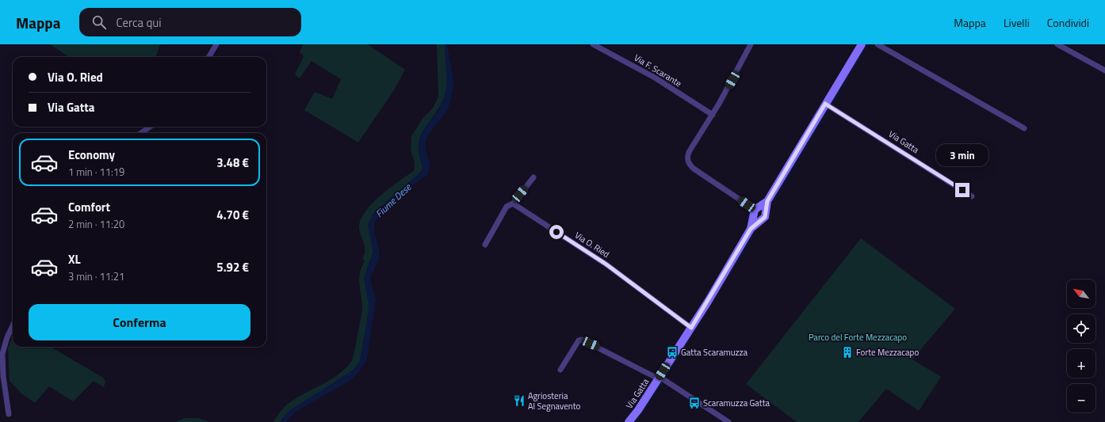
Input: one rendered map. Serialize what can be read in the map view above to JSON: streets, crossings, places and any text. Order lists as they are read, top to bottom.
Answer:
{
  "streets": {
    "street": ["Via F. Scarante", "Via Gatta", "Via O. Ried"]
  },
  "crossings": [
    ["Via Gatta", "Via O. Ried"]
  ],
  "water": ["Fiume Dese"],
  "parks": ["Parco del Forte Mezzacapo"],
  "places": {
    "bus stop": ["Gatta Scaramuzza", "Scaramuzza Gatta"],
    "building": ["Forte Mezzacapo"],
    "restaurant": ["Agriosteria Al Segnavento"]
  },
  "north": "top left",
  "page": {
    "header": "Mappa",
    "search": "Cerca qui",
    "nav": ["Mappa", "Livelli", "Condividi"],
    "banner": ["Via O. Ried", "Via Gatta"],
    "list": [
      {
        "name": "Economy",
        "note": "1 min · 11:19",
        "value": "3.48 €"
      },
      {
        "name": "Comfort",
        "note": "2 min · 11:20",
        "value": "4.70 €"
      },
      {
        "name": "XL",
        "note": "3 min · 11:21",
        "value": "5.92 €"
      }
    ],
    "bubble": "3 min",
    "map_buttons": ["+", "−"],
    "buttons": "Conferma"
  }
}
